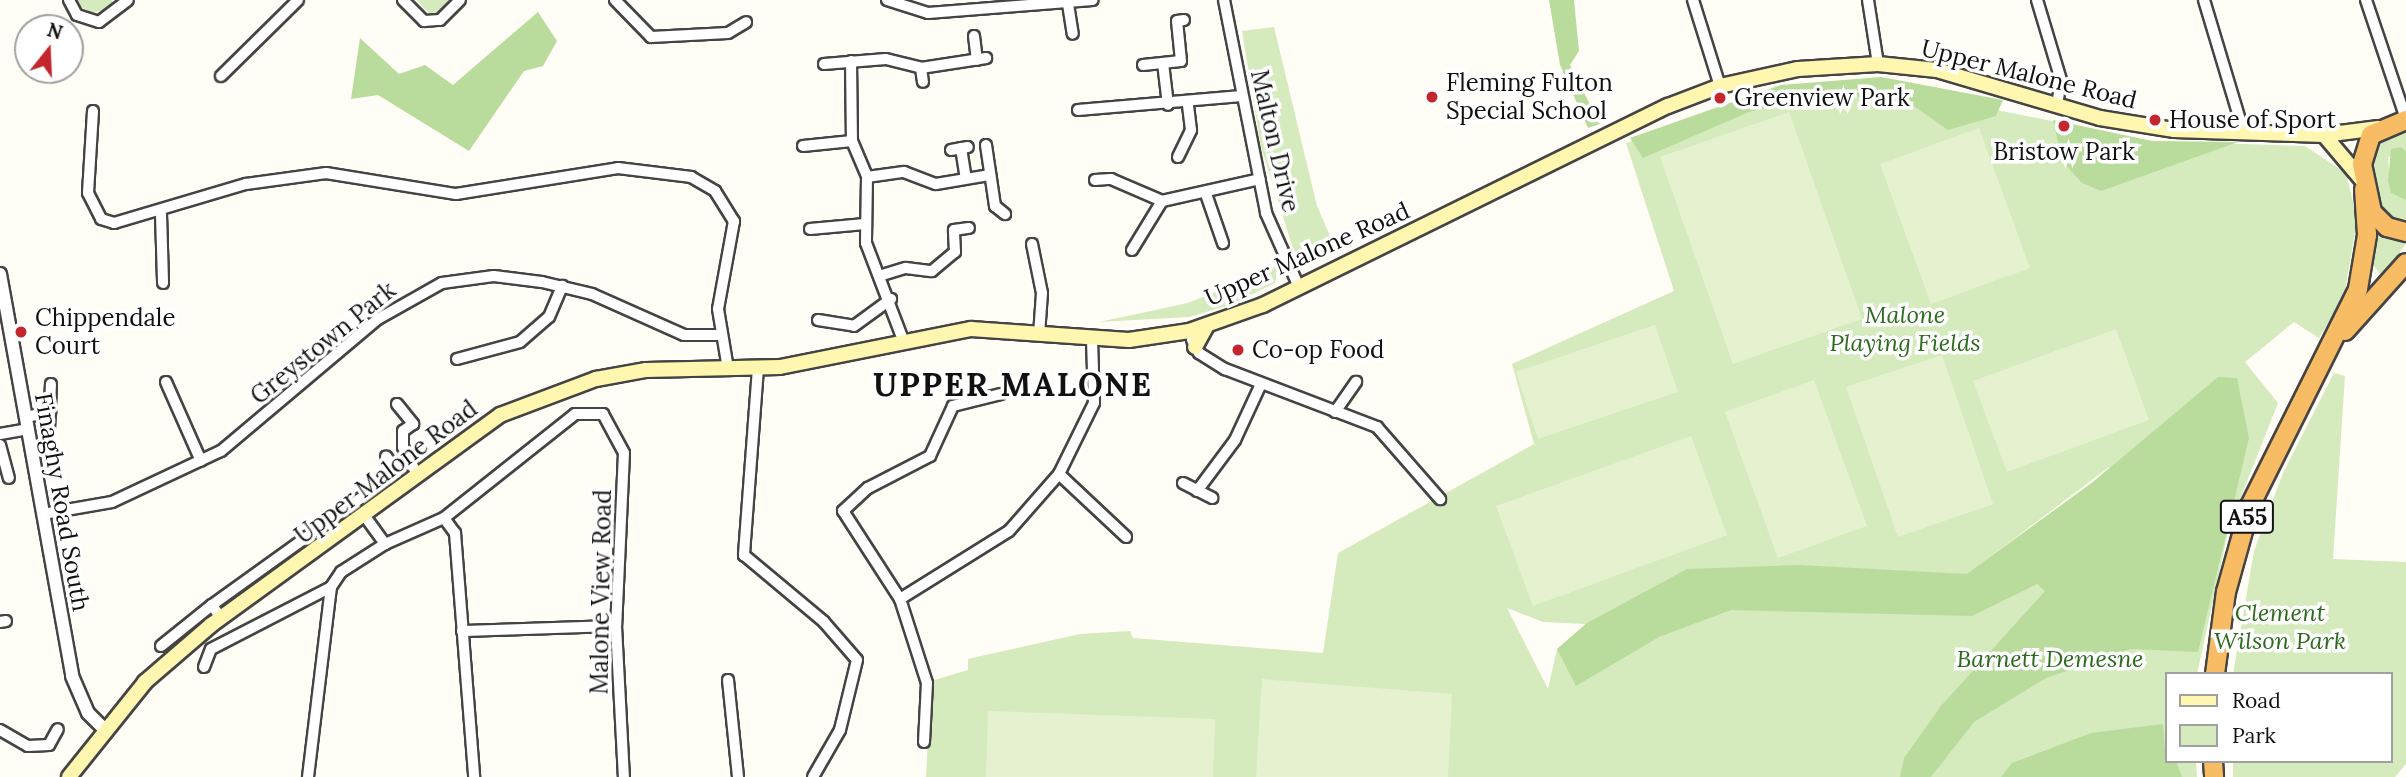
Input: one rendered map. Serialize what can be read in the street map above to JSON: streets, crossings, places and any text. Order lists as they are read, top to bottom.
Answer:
{
  "streets": {
    "highway": ["A55"],
    "main road": ["Upper Malone Road"],
    "street": [
      "Malton Drive",
      "Greystown Park",
      "Finaghy Road South",
      "Malone View Road"
    ]
  },
  "crossings": [
    ["Upper Malone Road", "Malton Drive"],
    ["Upper Malone Road", "Finaghy Road South"],
    ["Upper Malone Road", "A55"],
    ["Greystown Park", "Finaghy Road South"]
  ],
  "districts": ["UPPER MALONE"],
  "parks": ["Malone Playing Fields", "Clement Wilson Park", "Barnett Demesne"],
  "places": [
    "Fleming Fulton Special School",
    "Greenview Park",
    "House of Sport",
    "Bristow Park",
    "Chippendale Court",
    "Co-op Food"
  ],
  "legend": ["Road", "Park"],
  "north": "top"
}
